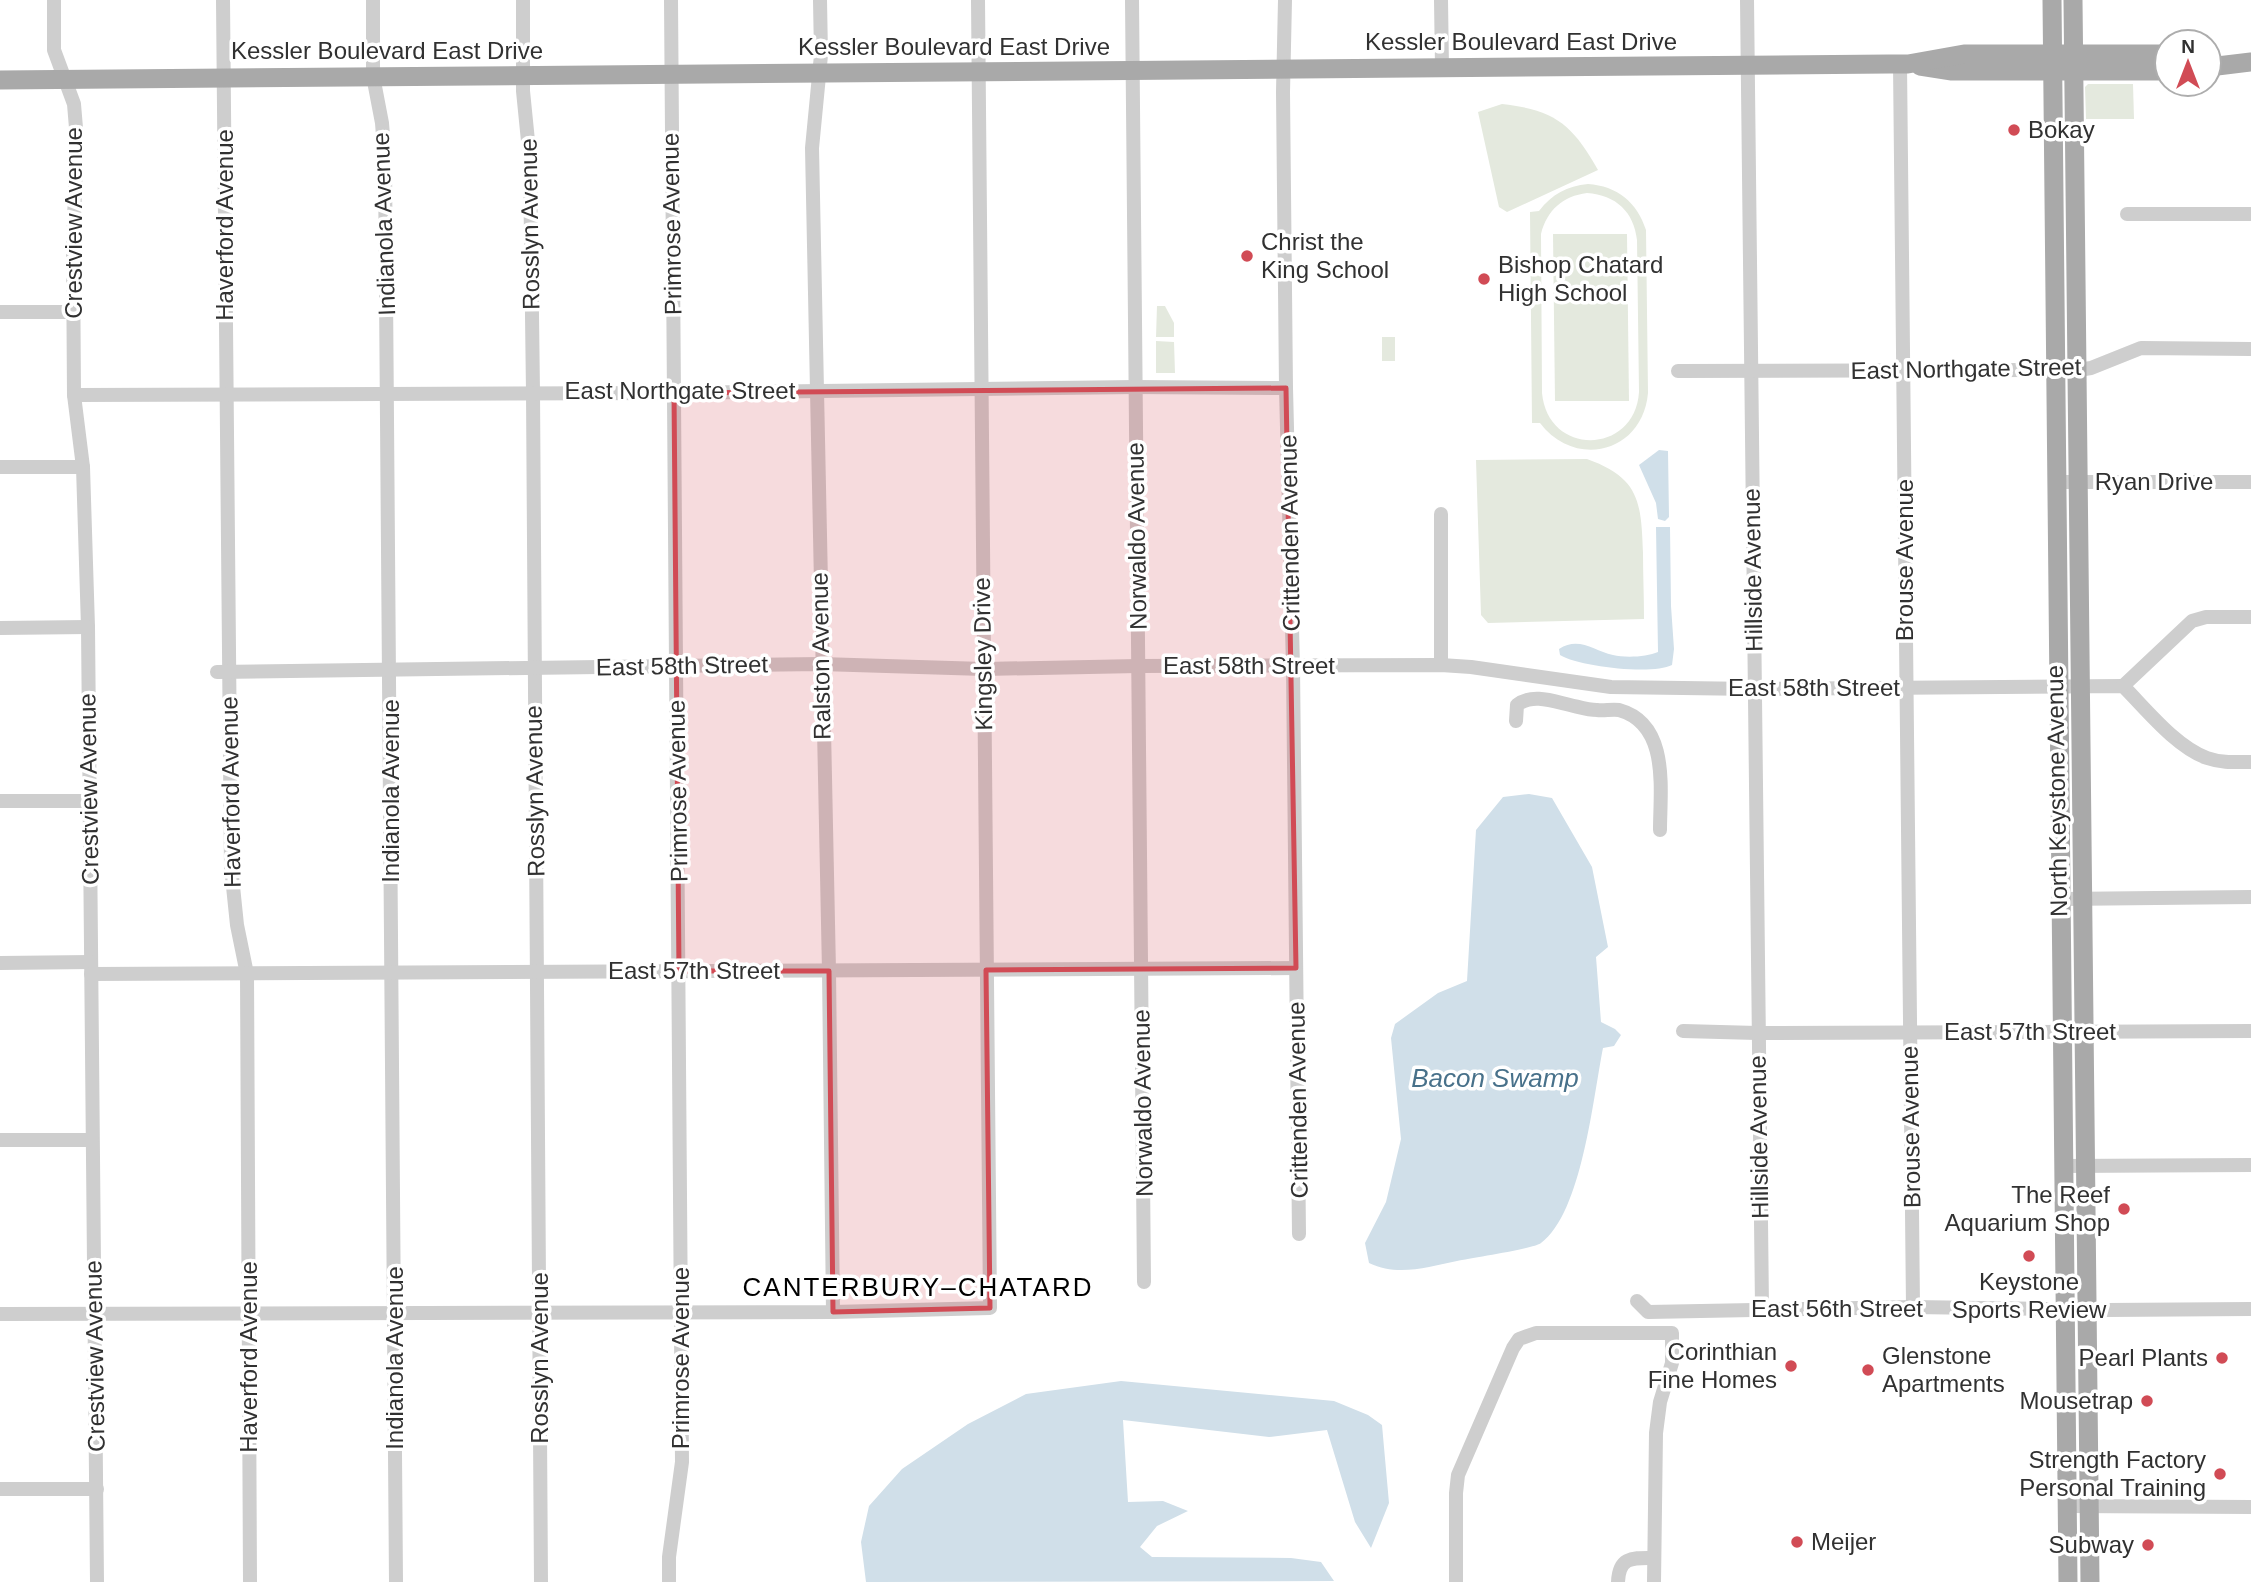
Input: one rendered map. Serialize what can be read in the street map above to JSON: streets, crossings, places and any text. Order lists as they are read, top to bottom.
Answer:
{
  "streets": {
    "main road": ["Kessler Boulevard East Drive", "North Keystone Avenue"],
    "street": [
      "Crestview Avenue",
      "Indianola Avenue",
      "Rosslyn Avenue",
      "Primrose Avenue",
      "Haverford Avenue",
      "East Northgate Street",
      "Ryan Drive",
      "Crittenden Avenue",
      "Norwaldo Avenue",
      "Brouse Avenue",
      "Hillside Avenue",
      "Kingsley Drive",
      "Ralston Avenue",
      "East 58th Street",
      "East 57th Street",
      "East 56th Street"
    ]
  },
  "crossings": [
    ["Kessler Boulevard East Drive", "Crestview Avenue"],
    ["Kessler Boulevard East Drive", "Indianola Avenue"],
    ["Kessler Boulevard East Drive", "Rosslyn Avenue"],
    ["Kessler Boulevard East Drive", "Primrose Avenue"],
    ["Kessler Boulevard East Drive", "Haverford Avenue"],
    ["Kessler Boulevard East Drive", "Crittenden Avenue"],
    ["Kessler Boulevard East Drive", "Norwaldo Avenue"],
    ["Kessler Boulevard East Drive", "Brouse Avenue"],
    ["Kessler Boulevard East Drive", "Hillside Avenue"],
    ["Kessler Boulevard East Drive", "Kingsley Drive"],
    ["Kessler Boulevard East Drive", "Ralston Avenue"],
    ["Kessler Boulevard East Drive", "North Keystone Avenue"],
    ["Crestview Avenue", "East Northgate Street"],
    ["Crestview Avenue", "East 57th Street"],
    ["Indianola Avenue", "East Northgate Street"],
    ["Indianola Avenue", "East 58th Street"],
    ["Indianola Avenue", "East 57th Street"],
    ["Rosslyn Avenue", "East Northgate Street"],
    ["Rosslyn Avenue", "East 58th Street"],
    ["Rosslyn Avenue", "East 57th Street"],
    ["Primrose Avenue", "East Northgate Street"],
    ["Primrose Avenue", "East 58th Street"],
    ["Primrose Avenue", "East 57th Street"],
    ["Haverford Avenue", "East Northgate Street"],
    ["Haverford Avenue", "East 58th Street"],
    ["Haverford Avenue", "East 57th Street"],
    ["East Northgate Street", "Crittenden Avenue"],
    ["East Northgate Street", "Norwaldo Avenue"],
    ["East Northgate Street", "Brouse Avenue"],
    ["East Northgate Street", "Hillside Avenue"],
    ["East Northgate Street", "Kingsley Drive"],
    ["East Northgate Street", "Ralston Avenue"],
    ["East Northgate Street", "North Keystone Avenue"],
    ["Ryan Drive", "North Keystone Avenue"],
    ["Crittenden Avenue", "East 58th Street"],
    ["Crittenden Avenue", "East 57th Street"],
    ["Norwaldo Avenue", "East 58th Street"],
    ["Norwaldo Avenue", "East 57th Street"],
    ["Brouse Avenue", "East 58th Street"],
    ["Brouse Avenue", "East 57th Street"],
    ["Brouse Avenue", "East 56th Street"],
    ["Hillside Avenue", "East 58th Street"],
    ["Hillside Avenue", "East 57th Street"],
    ["Hillside Avenue", "East 56th Street"],
    ["Kingsley Drive", "Ralston Avenue"],
    ["Kingsley Drive", "East 58th Street"],
    ["Kingsley Drive", "East 57th Street"],
    ["Ralston Avenue", "East 58th Street"],
    ["Ralston Avenue", "East 57th Street"],
    ["East 58th Street", "North Keystone Avenue"],
    ["North Keystone Avenue", "East 57th Street"],
    ["North Keystone Avenue", "East 56th Street"]
  ],
  "districts": ["CANTERBURY–CHATARD"],
  "water": ["Bacon Swamp"],
  "places": [
    "Bokay",
    "Christ the King School",
    "Bishop Chatard High School",
    "The Reef Aquarium Shop",
    "Keystone Sports Review",
    "Pearl Plants",
    "Corinthian Fine Homes",
    "Glenstone Apartments",
    "Mousetrap",
    "Strength Factory Personal Training",
    "Meijer",
    "Subway"
  ],
  "north": "top"
}
